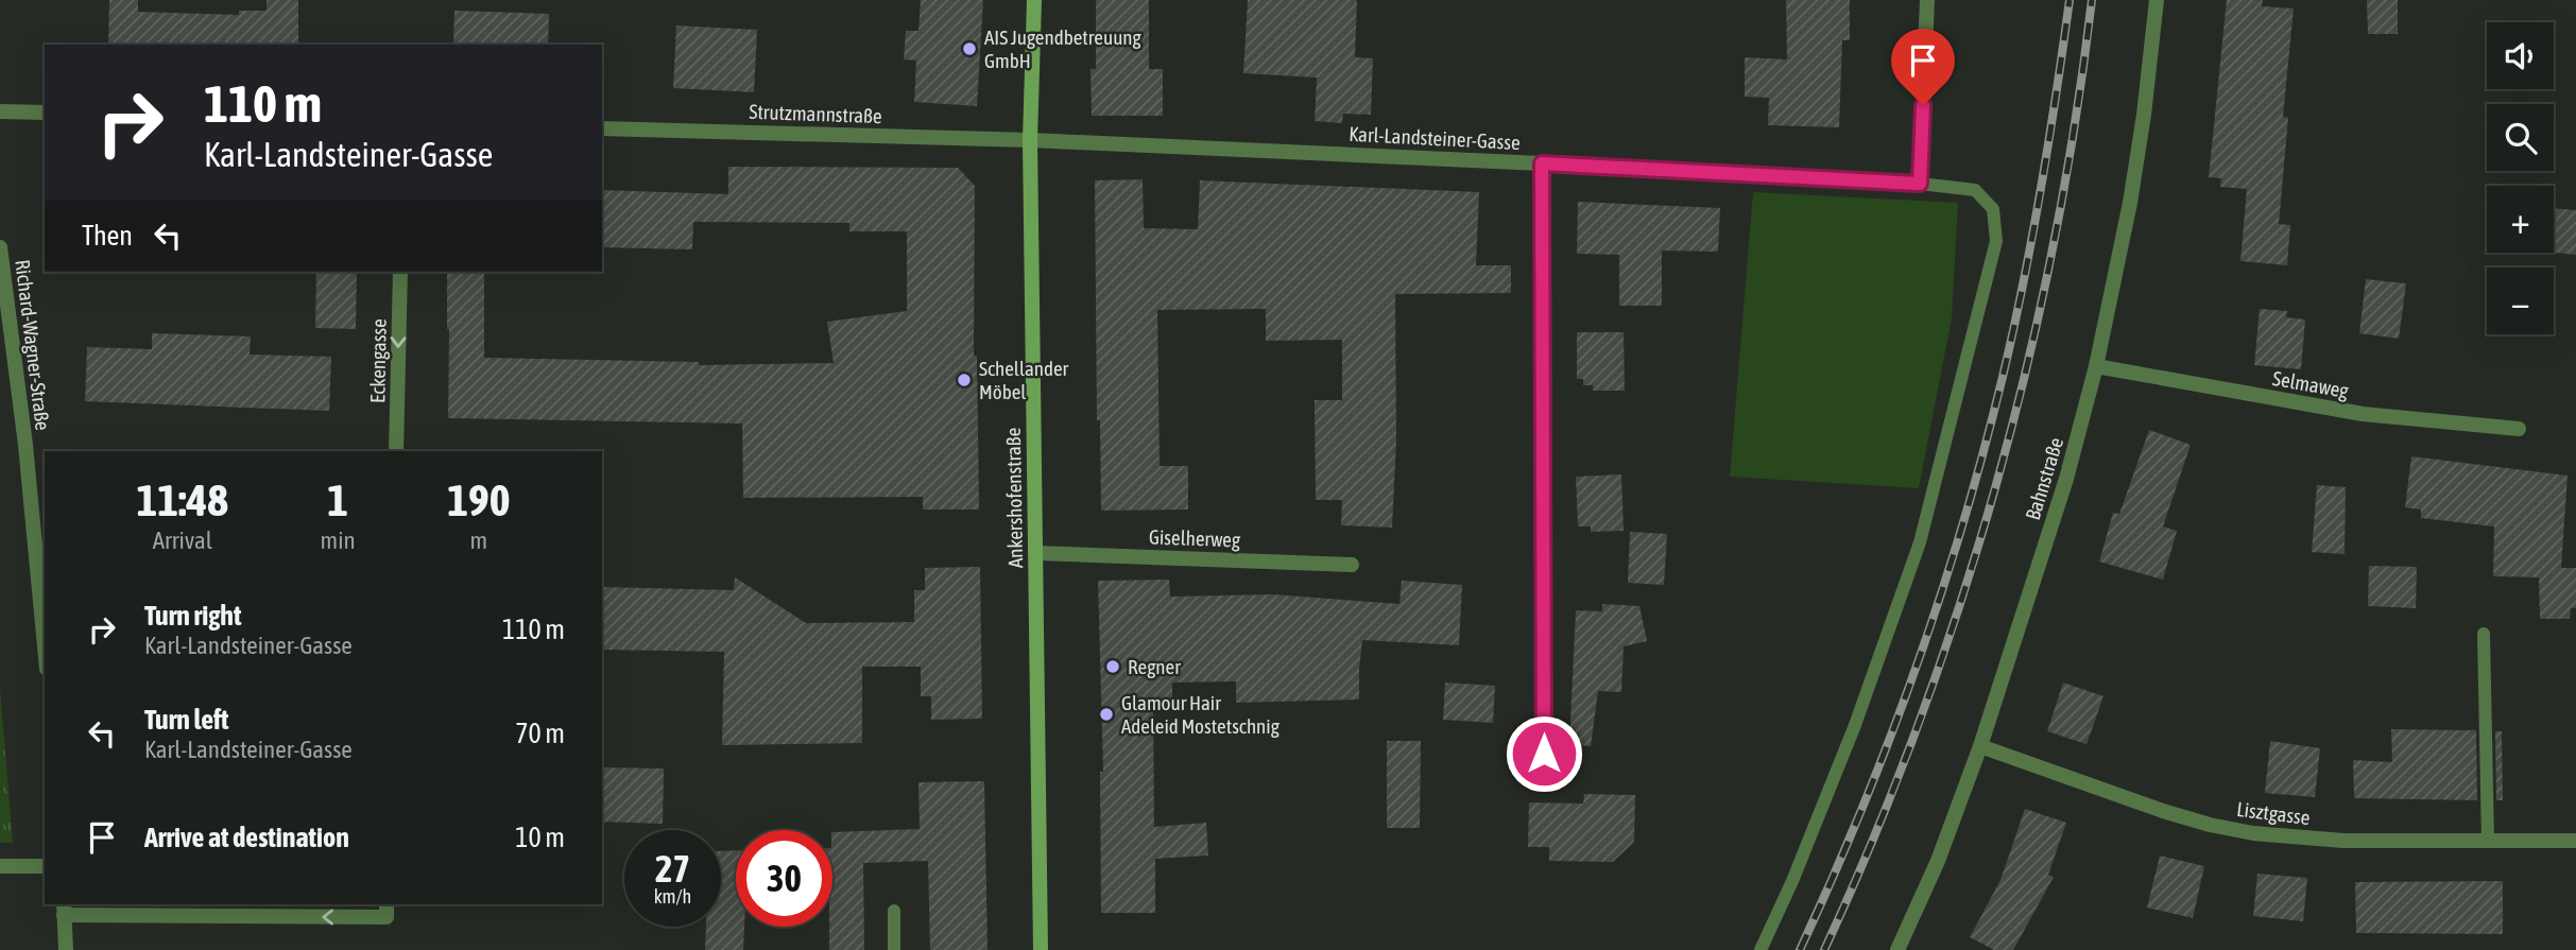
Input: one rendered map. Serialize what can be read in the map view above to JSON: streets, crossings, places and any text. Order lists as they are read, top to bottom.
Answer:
{
  "streets": {
    "street": [
      "Strutzmannstraße",
      "Karl-Landsteiner-Gasse",
      "Richard-Wagner-Straße",
      "Eckengasse",
      "Selmaweg",
      "Bahnstraße",
      "Ankershofenstraße",
      "Giselherweg",
      "Lisztgasse"
    ]
  },
  "crossings": [
    ["Strutzmannstraße", "Karl-Landsteiner-Gasse"],
    ["Strutzmannstraße", "Ankershofenstraße"],
    ["Karl-Landsteiner-Gasse", "Ankershofenstraße"],
    ["Selmaweg", "Bahnstraße"],
    ["Bahnstraße", "Lisztgasse"],
    ["Ankershofenstraße", "Giselherweg"]
  ],
  "one_way": ["Eckengasse"],
  "places": [
    "AIS Jugendbetreuung GmbH",
    "Schellander Möbel",
    "Regner",
    "Glamour Hair Adeleid Mostetschnig"
  ],
  "page": {
    "map_buttons": ["+", "−"],
    "turn": ["110 m", "Karl-Landsteiner-Gasse"],
    "then": "Then",
    "eta": [
      "11:48",
      "Arrival",
      "1",
      "min",
      "190",
      "m"
    ],
    "list": [
      {
        "name": "Turn right",
        "note": "Karl-Landsteiner-Gasse",
        "value": "110 m"
      },
      {
        "name": "Turn left",
        "note": "Karl-Landsteiner-Gasse",
        "value": "70 m"
      },
      {
        "name": "Arrive at destination",
        "value": "10 m"
      }
    ],
    "speed": "27 km/h",
    "limit": "30"
  }
}
